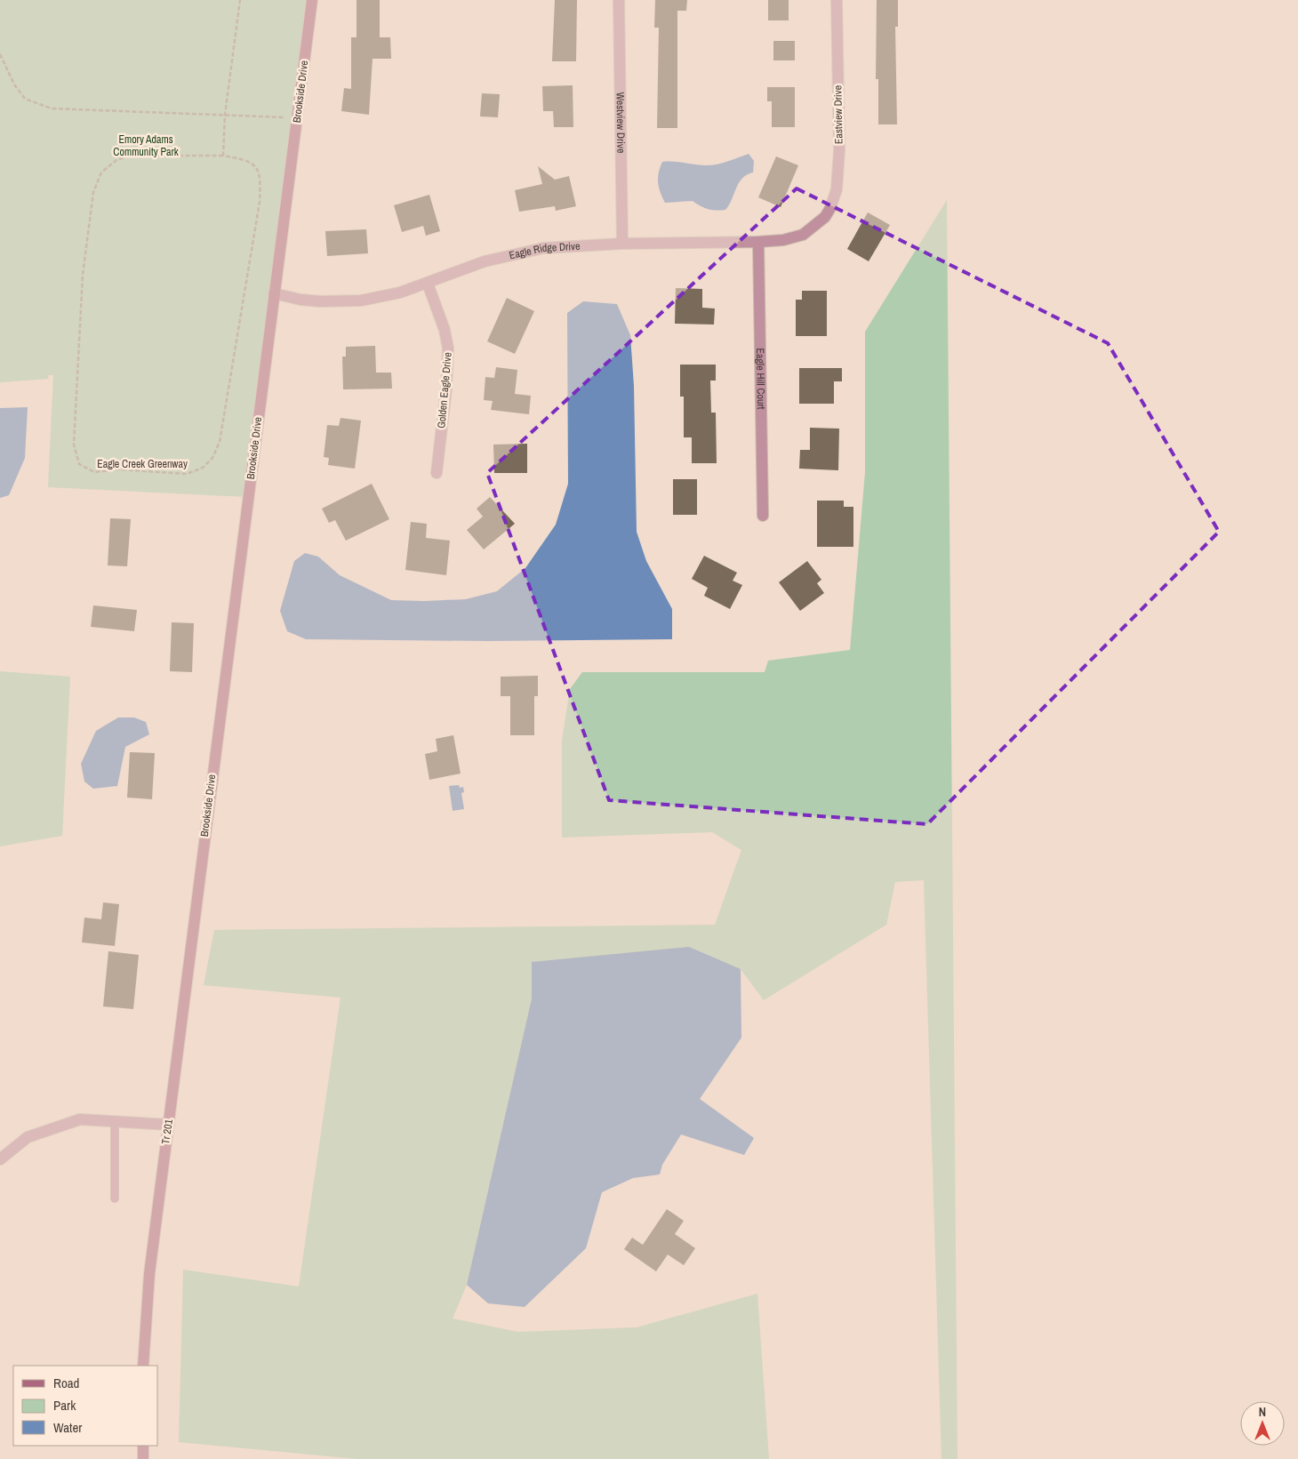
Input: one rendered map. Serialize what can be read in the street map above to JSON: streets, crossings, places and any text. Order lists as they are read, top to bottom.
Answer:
{
  "streets": {
    "street": [
      "Brookside Drive",
      "Eastview Drive",
      "Westview Drive",
      "Eagle Ridge Drive",
      "Eagle Hill Court",
      "Golden Eagle Drive",
      "Tr 201"
    ],
    "path": ["Eagle Creek Greenway"]
  },
  "crossings": [
    ["Brookside Drive", "Eagle Ridge Drive"],
    ["Brookside Drive", "Tr 201"],
    ["Eastview Drive", "Eagle Ridge Drive"],
    ["Westview Drive", "Eagle Ridge Drive"],
    ["Eagle Ridge Drive", "Eagle Hill Court"],
    ["Eagle Ridge Drive", "Golden Eagle Drive"]
  ],
  "parks": ["Emory Adams Community Park"],
  "legend": ["Road", "Park", "Water"],
  "north": "top"
}
